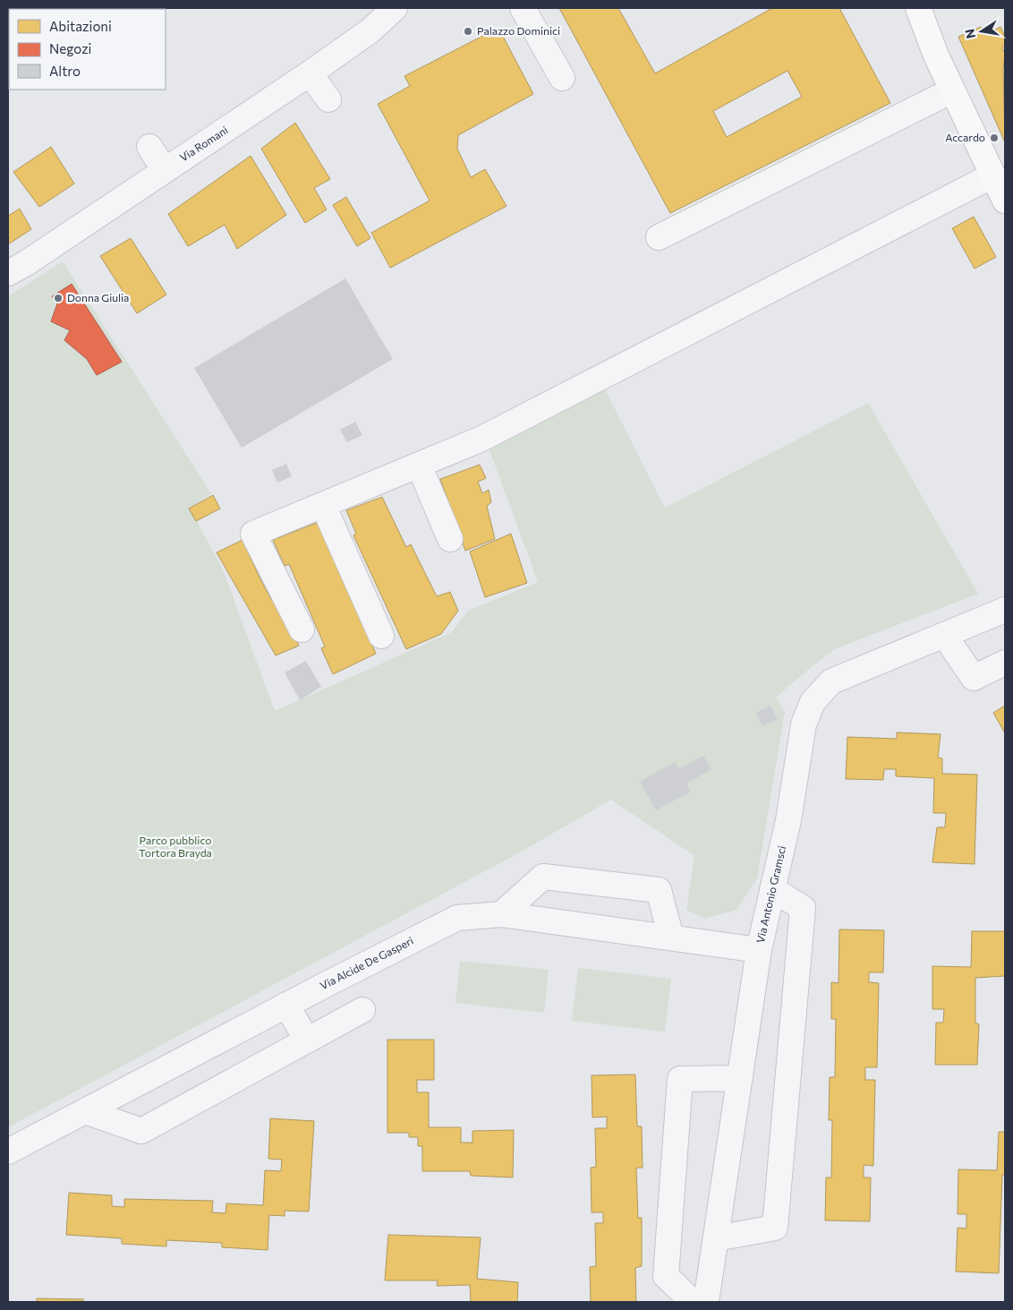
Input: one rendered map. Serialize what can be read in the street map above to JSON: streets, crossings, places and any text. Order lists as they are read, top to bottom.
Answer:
{
  "streets": {
    "street": ["Via Romani", "Via Antonio Gramsci", "Via Alcide De Gasperi"]
  },
  "crossings": [
    ["Via Antonio Gramsci", "Via Alcide De Gasperi"]
  ],
  "parks": ["Parco pubblico Tortora Brayda"],
  "places": ["Palazzo Dominici", "Accardo", "Donna Giulia"],
  "legend": ["Abitazioni", "Negozi", "Altro"],
  "north": "left"
}
